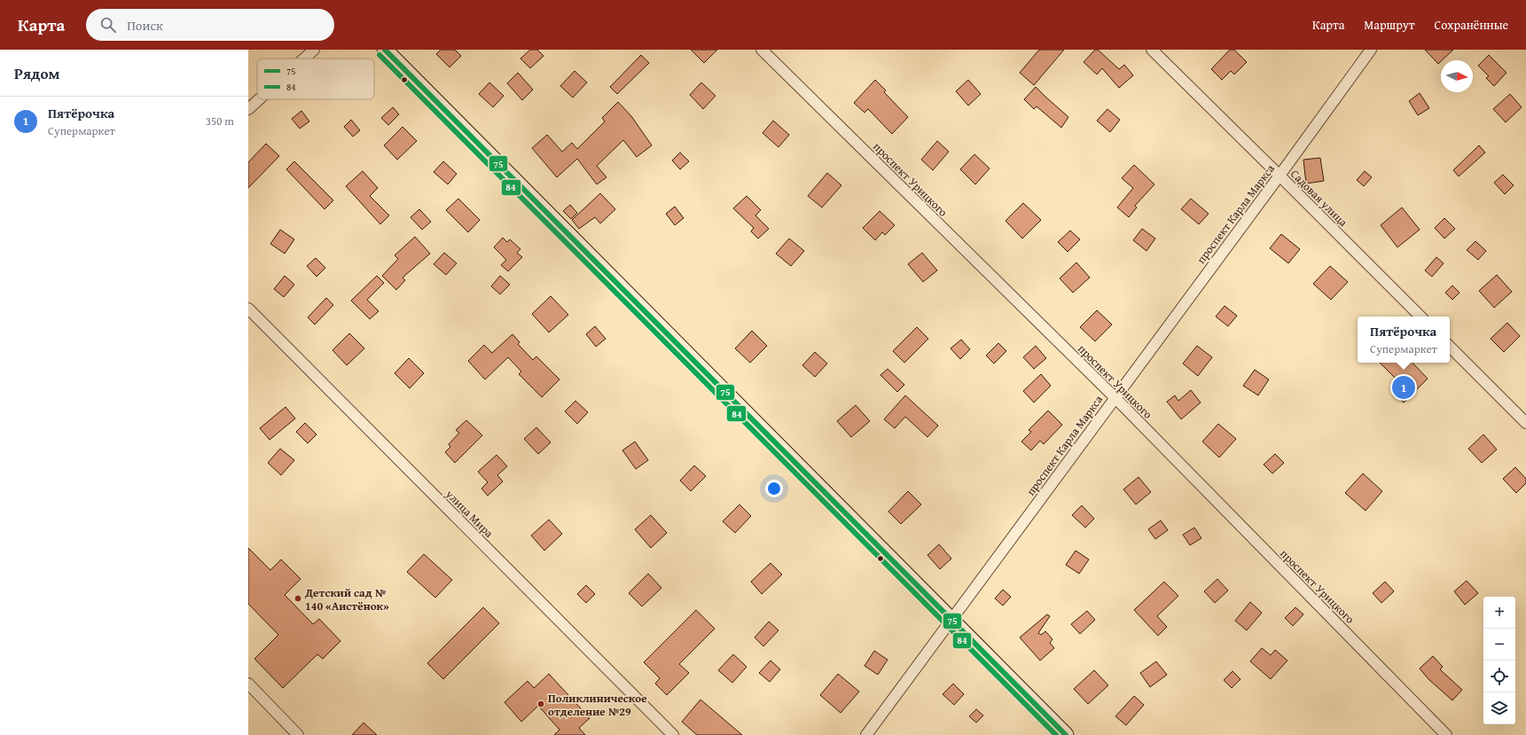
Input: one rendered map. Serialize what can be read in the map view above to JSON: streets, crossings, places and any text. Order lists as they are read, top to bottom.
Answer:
{
  "streets": {
    "street": [
      "проспект Урицкого",
      "Садовая улица",
      "проспект Карла Маркса",
      "улица Мира"
    ]
  },
  "crossings": [
    ["проспект Урицкого", "проспект Карла Маркса"],
    ["Садовая улица", "проспект Карла Маркса"]
  ],
  "places": ["Детский сад № 140 «Аистёнок»", "Поликлиническое отделение №29"],
  "lines": ["transit line 75", "transit line 84"],
  "legend": ["75", "84"],
  "north": "right",
  "page": {
    "header": "Карта",
    "search": "Поиск",
    "nav": ["Карта", "Маршрут", "Сохранённые"],
    "heading": "Рядом",
    "list": [
      {
        "mark": "1",
        "name": "Пятёрочка",
        "note": "Супермаркет",
        "value": "350 m"
      }
    ],
    "popup": ["Пятёрочка", "Супермаркет"],
    "pins": "1",
    "map_buttons": ["+", "−"]
  }
}
